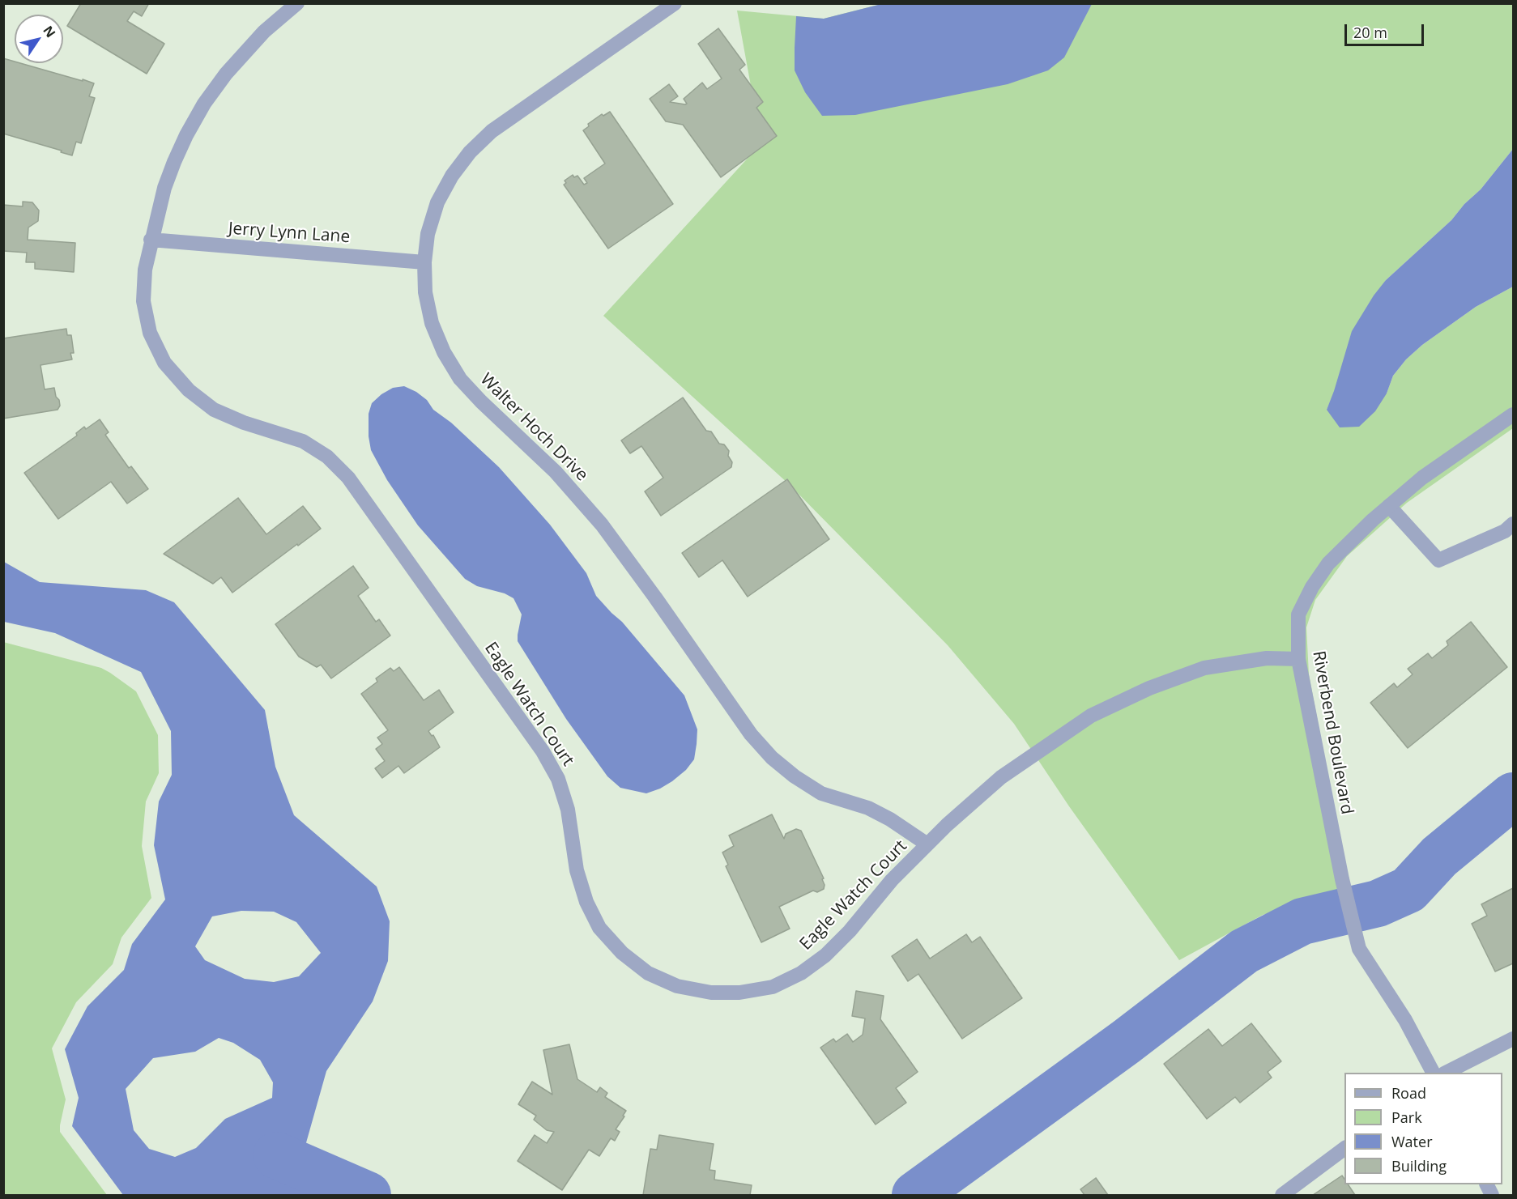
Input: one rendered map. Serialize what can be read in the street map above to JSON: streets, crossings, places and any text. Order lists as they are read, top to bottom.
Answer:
{
  "streets": {
    "street": [
      "Jerry Lynn Lane",
      "Walter Hoch Drive",
      "Eagle Watch Court",
      "Riverbend Boulevard"
    ]
  },
  "crossings": [
    ["Jerry Lynn Lane", "Walter Hoch Drive"],
    ["Jerry Lynn Lane", "Eagle Watch Court"],
    ["Walter Hoch Drive", "Eagle Watch Court"],
    ["Eagle Watch Court", "Riverbend Boulevard"]
  ],
  "legend": [
    "Road",
    "Park",
    "Water",
    "Building"
  ],
  "scale_bar": "20 m",
  "north": "top right"
}
